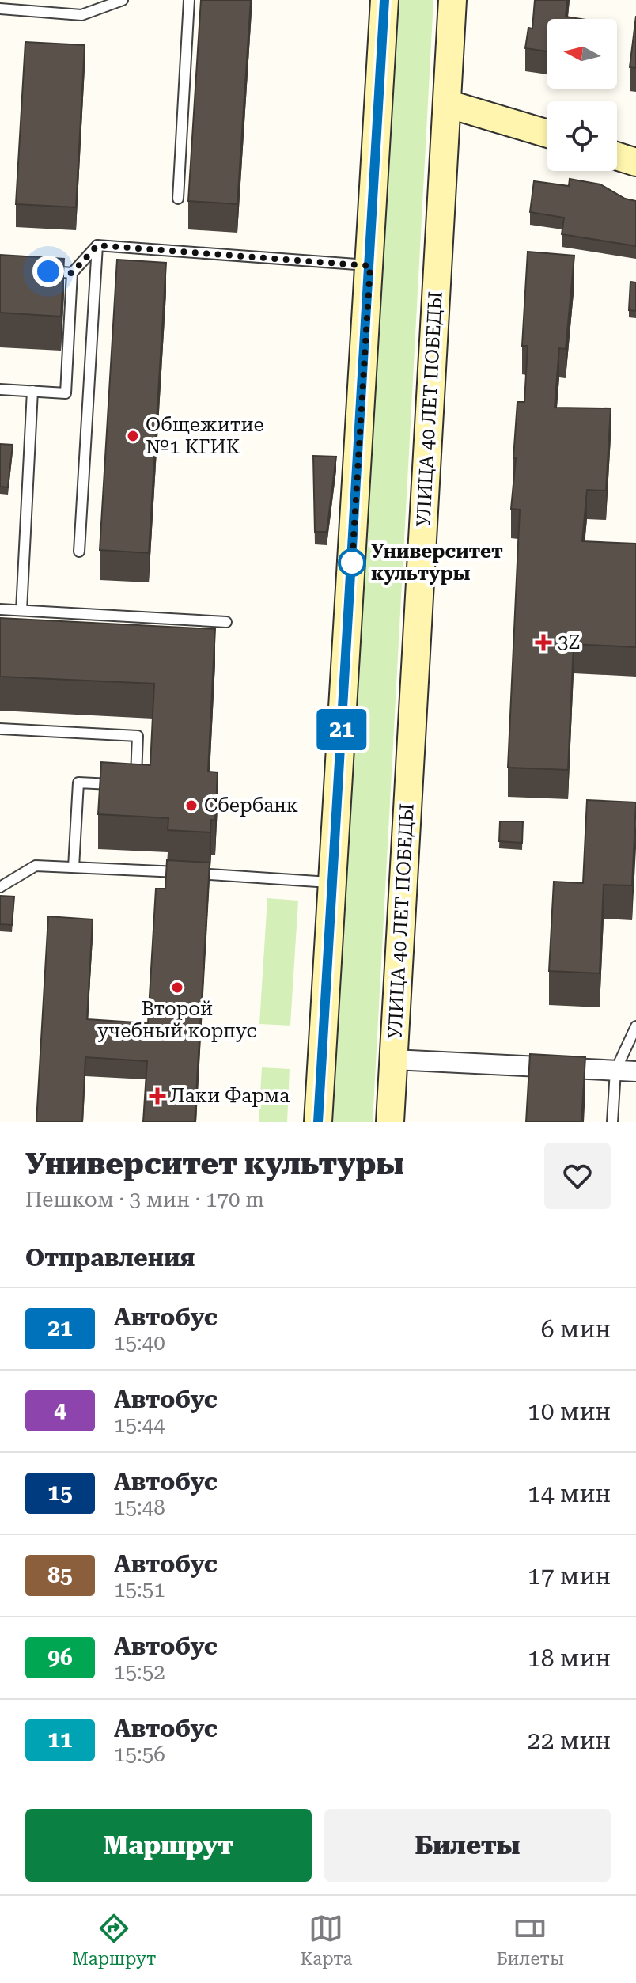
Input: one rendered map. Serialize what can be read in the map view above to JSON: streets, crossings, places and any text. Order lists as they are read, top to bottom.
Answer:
{
  "streets": {
    "main road": ["УЛИЦА 40 ЛЕТ ПОБЕДЫ"]
  },
  "places": {
    "other": [
      "Общежитие №1 КГИК",
      "Университет культуры",
      "Сбербанк",
      "Второй учебный корпус"
    ],
    "health": ["3Z", "Лаки Фарма"]
  },
  "lines": ["bus line 21"],
  "north": "left",
  "page": {
    "on_map": "21",
    "heading": [
      ["Университет культуры", "Пешком · 3 мин · 170 m"],
      "Отправления"
    ],
    "list": [
      {
        "mark": "21",
        "name": "Автобус",
        "note": "15:40",
        "value": "6 мин"
      },
      {
        "mark": "4",
        "name": "Автобус",
        "note": "15:44",
        "value": "10 мин"
      },
      {
        "mark": "15",
        "name": "Автобус",
        "note": "15:48",
        "value": "14 мин"
      },
      {
        "mark": "85",
        "name": "Автобус",
        "note": "15:51",
        "value": "17 мин"
      },
      {
        "mark": "96",
        "name": "Автобус",
        "note": "15:52",
        "value": "18 мин"
      },
      {
        "mark": "11",
        "name": "Автобус",
        "note": "15:56",
        "value": "22 мин"
      }
    ],
    "buttons": ["Маршрут", "Билеты"],
    "tabs": ["Маршрут", "Карта", "Билеты"]
  }
}
